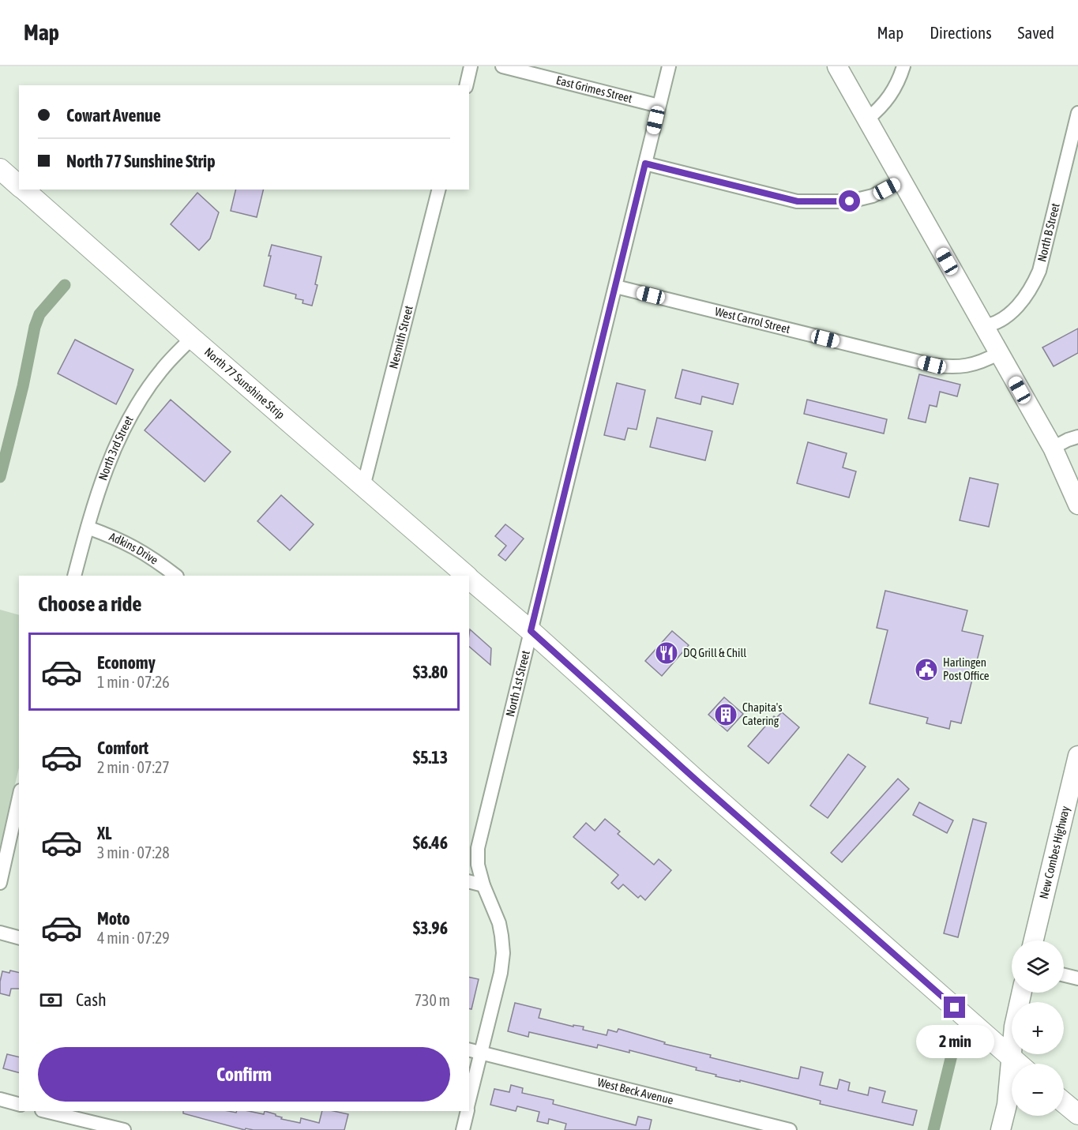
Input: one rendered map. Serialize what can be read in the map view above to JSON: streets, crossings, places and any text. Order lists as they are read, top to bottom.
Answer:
{
  "streets": {
    "main road": ["North 77 Sunshine Strip"],
    "street": [
      "East Grimes Street",
      "North B Street",
      "West Carrol Street",
      "Nesmith Street",
      "North 3rd Street",
      "Adkins Drive",
      "North 1st Street",
      "New Combes Highway",
      "West Beck Avenue"
    ]
  },
  "crossings": [
    ["East Grimes Street", "North 1st Street"],
    ["West Carrol Street", "North 1st Street"],
    ["Nesmith Street", "North 77 Sunshine Strip"],
    ["North 77 Sunshine Strip", "North 3rd Street"],
    ["North 77 Sunshine Strip", "North 1st Street"],
    ["North 3rd Street", "Adkins Drive"],
    ["North 1st Street", "West Beck Avenue"]
  ],
  "places": {
    "restaurant": ["DQ Grill & Chill"],
    "public building": ["Harlingen Post Office"],
    "building": ["Chapita's Catering"]
  },
  "page": {
    "header": "Map",
    "nav": ["Map", "Directions", "Saved"],
    "banner": ["Cowart Avenue", "North 77 Sunshine Strip"],
    "heading": "Choose a ride",
    "list": [
      {
        "name": "Economy",
        "note": "1 min · 07:26",
        "value": "$3.80"
      },
      {
        "name": "Comfort",
        "note": "2 min · 07:27",
        "value": "$5.13"
      },
      {
        "name": "XL",
        "note": "3 min · 07:28",
        "value": "$6.46"
      },
      {
        "name": "Moto",
        "note": "4 min · 07:29",
        "value": "$3.96"
      }
    ],
    "map_buttons": ["+", "−"],
    "pay": ["Cash", "730 m"],
    "bubble": "2 min",
    "buttons": "Confirm"
  }
}
